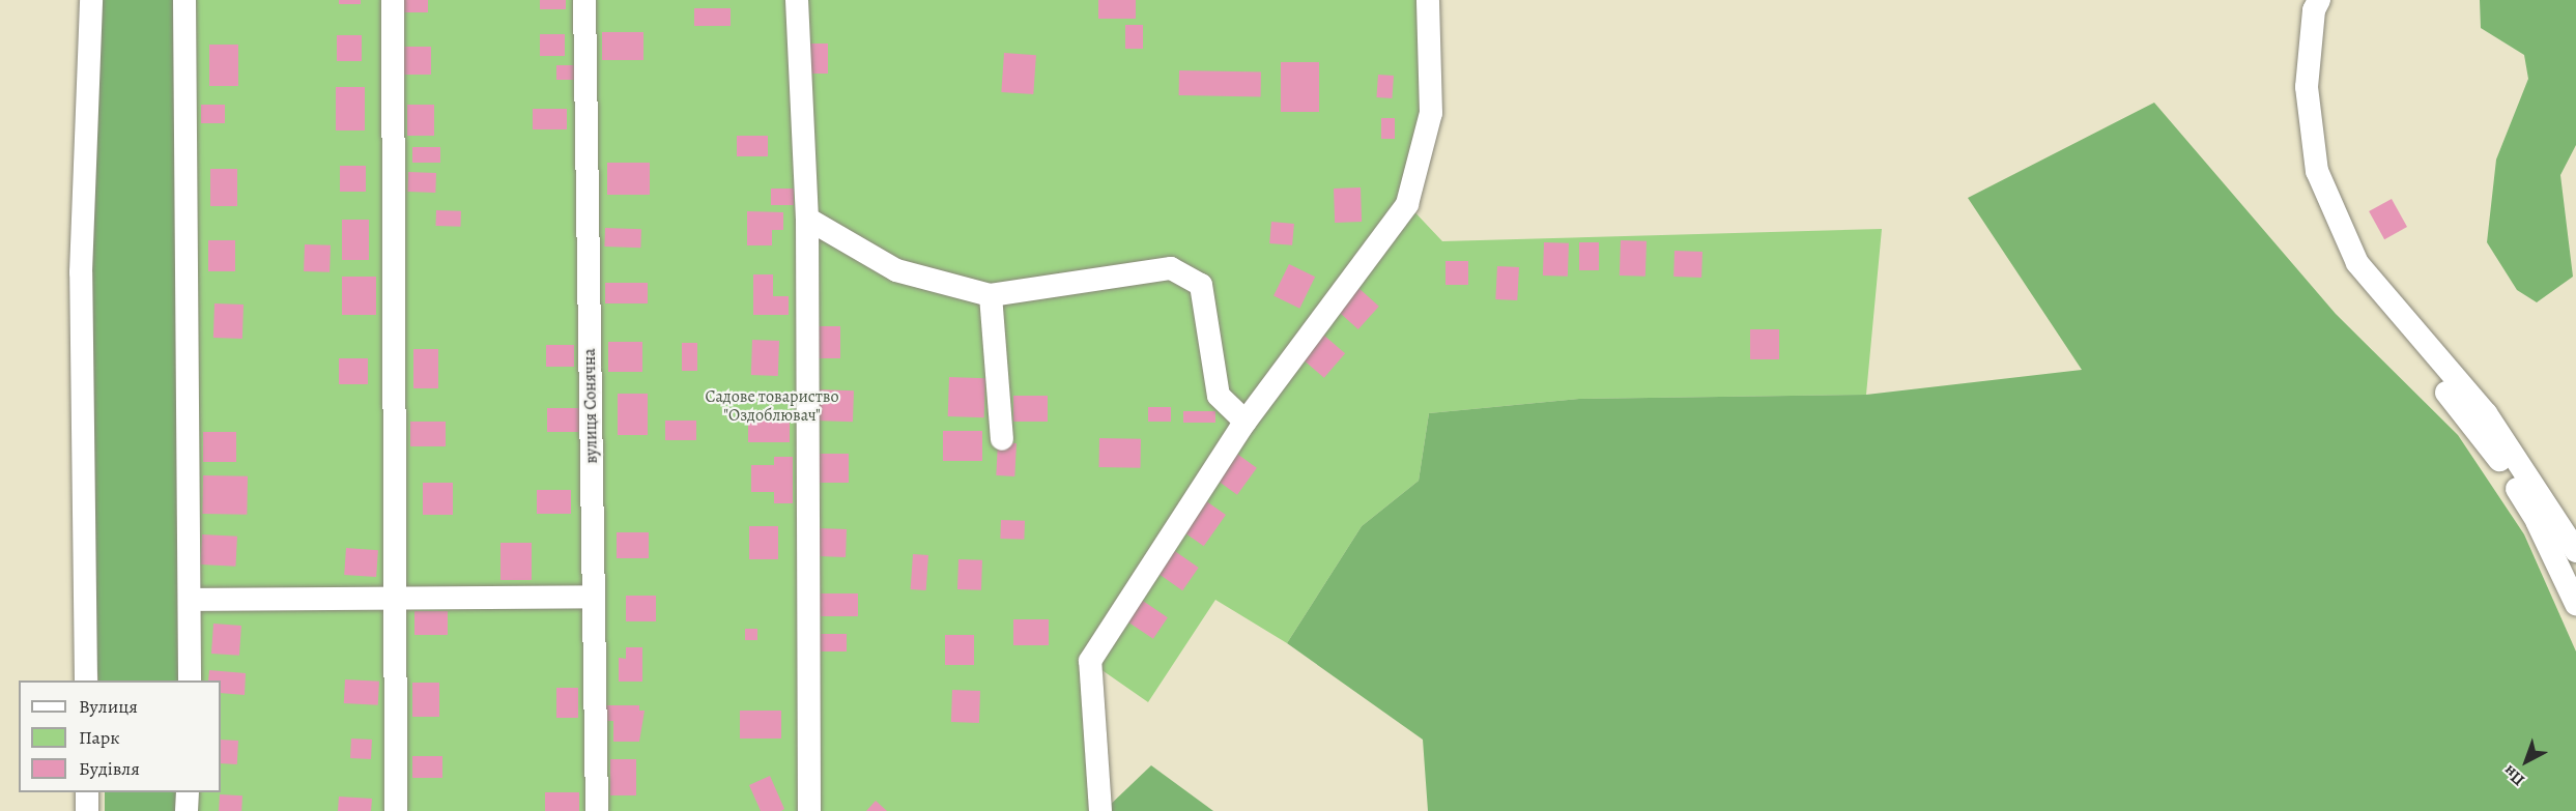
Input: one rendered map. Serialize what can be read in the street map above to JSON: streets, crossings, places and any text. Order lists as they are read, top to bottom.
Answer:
{
  "streets": {
    "street": ["вулиця Сонячна"]
  },
  "parks": ["Садове товариство \"Оздоблювач\""],
  "legend": ["Вулиця", "Парк", "Будівля"],
  "north": "bottom left"
}
